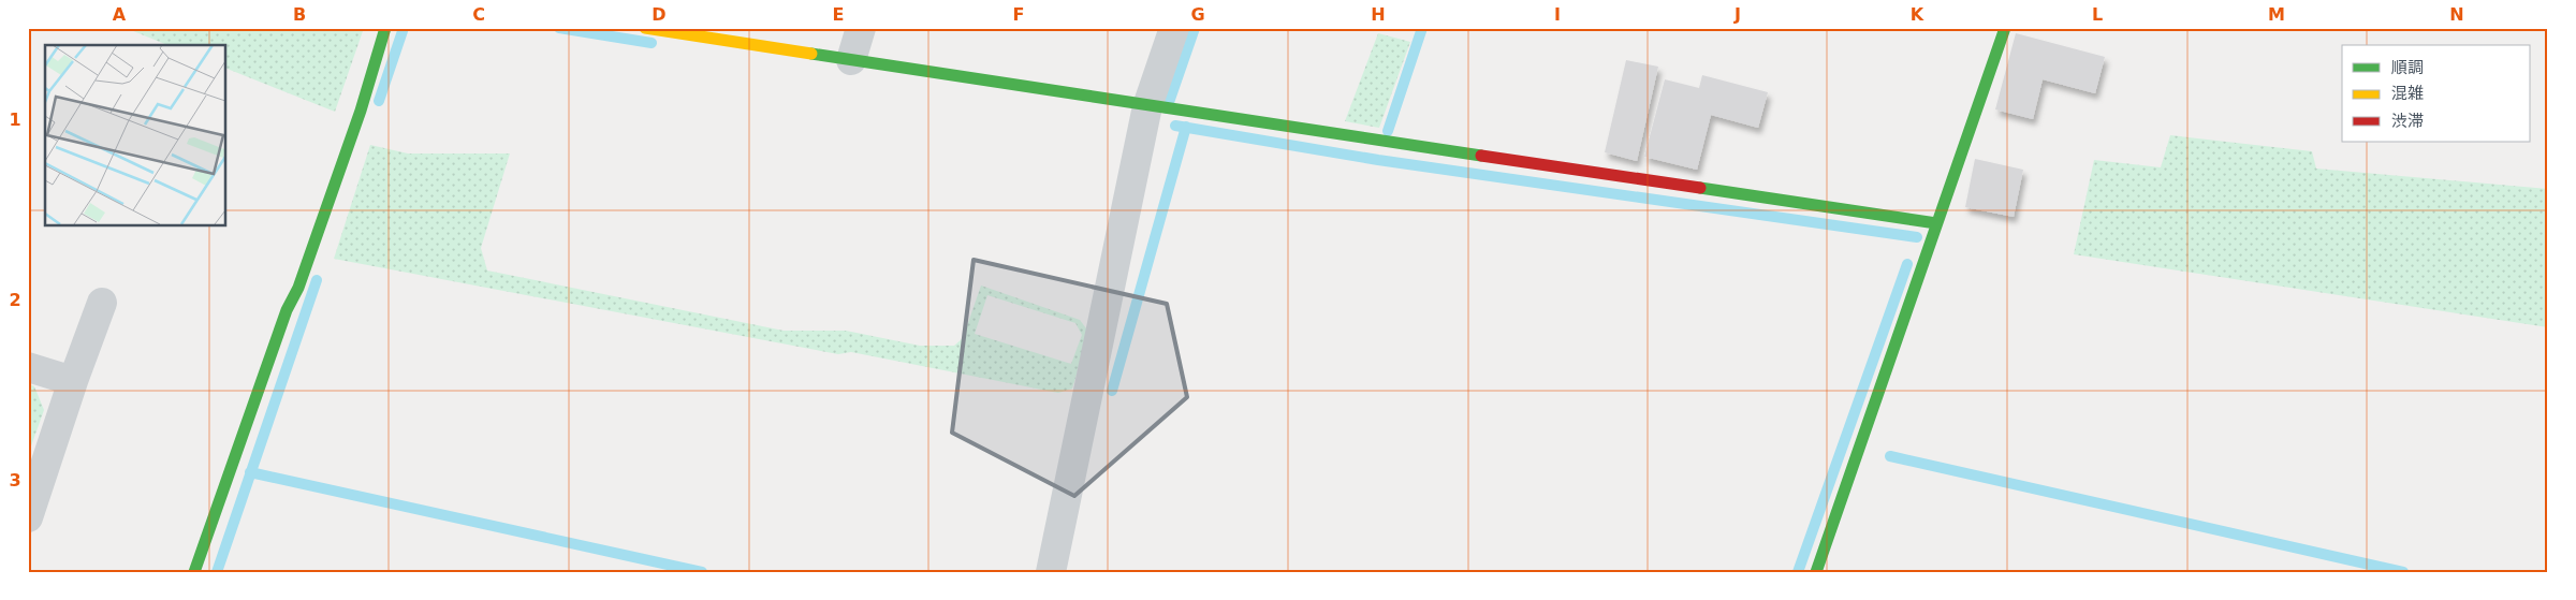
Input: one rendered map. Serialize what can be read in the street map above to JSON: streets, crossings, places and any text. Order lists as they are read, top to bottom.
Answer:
{
  "legend": ["順調", "混雑", "渋滞"],
  "grid": {
    "columns": [
      "A",
      "B",
      "C",
      "D",
      "E",
      "F",
      "G",
      "H",
      "I",
      "J",
      "K",
      "L",
      "M",
      "N"
    ],
    "rows": ["1", "2", "3"]
  }
}
